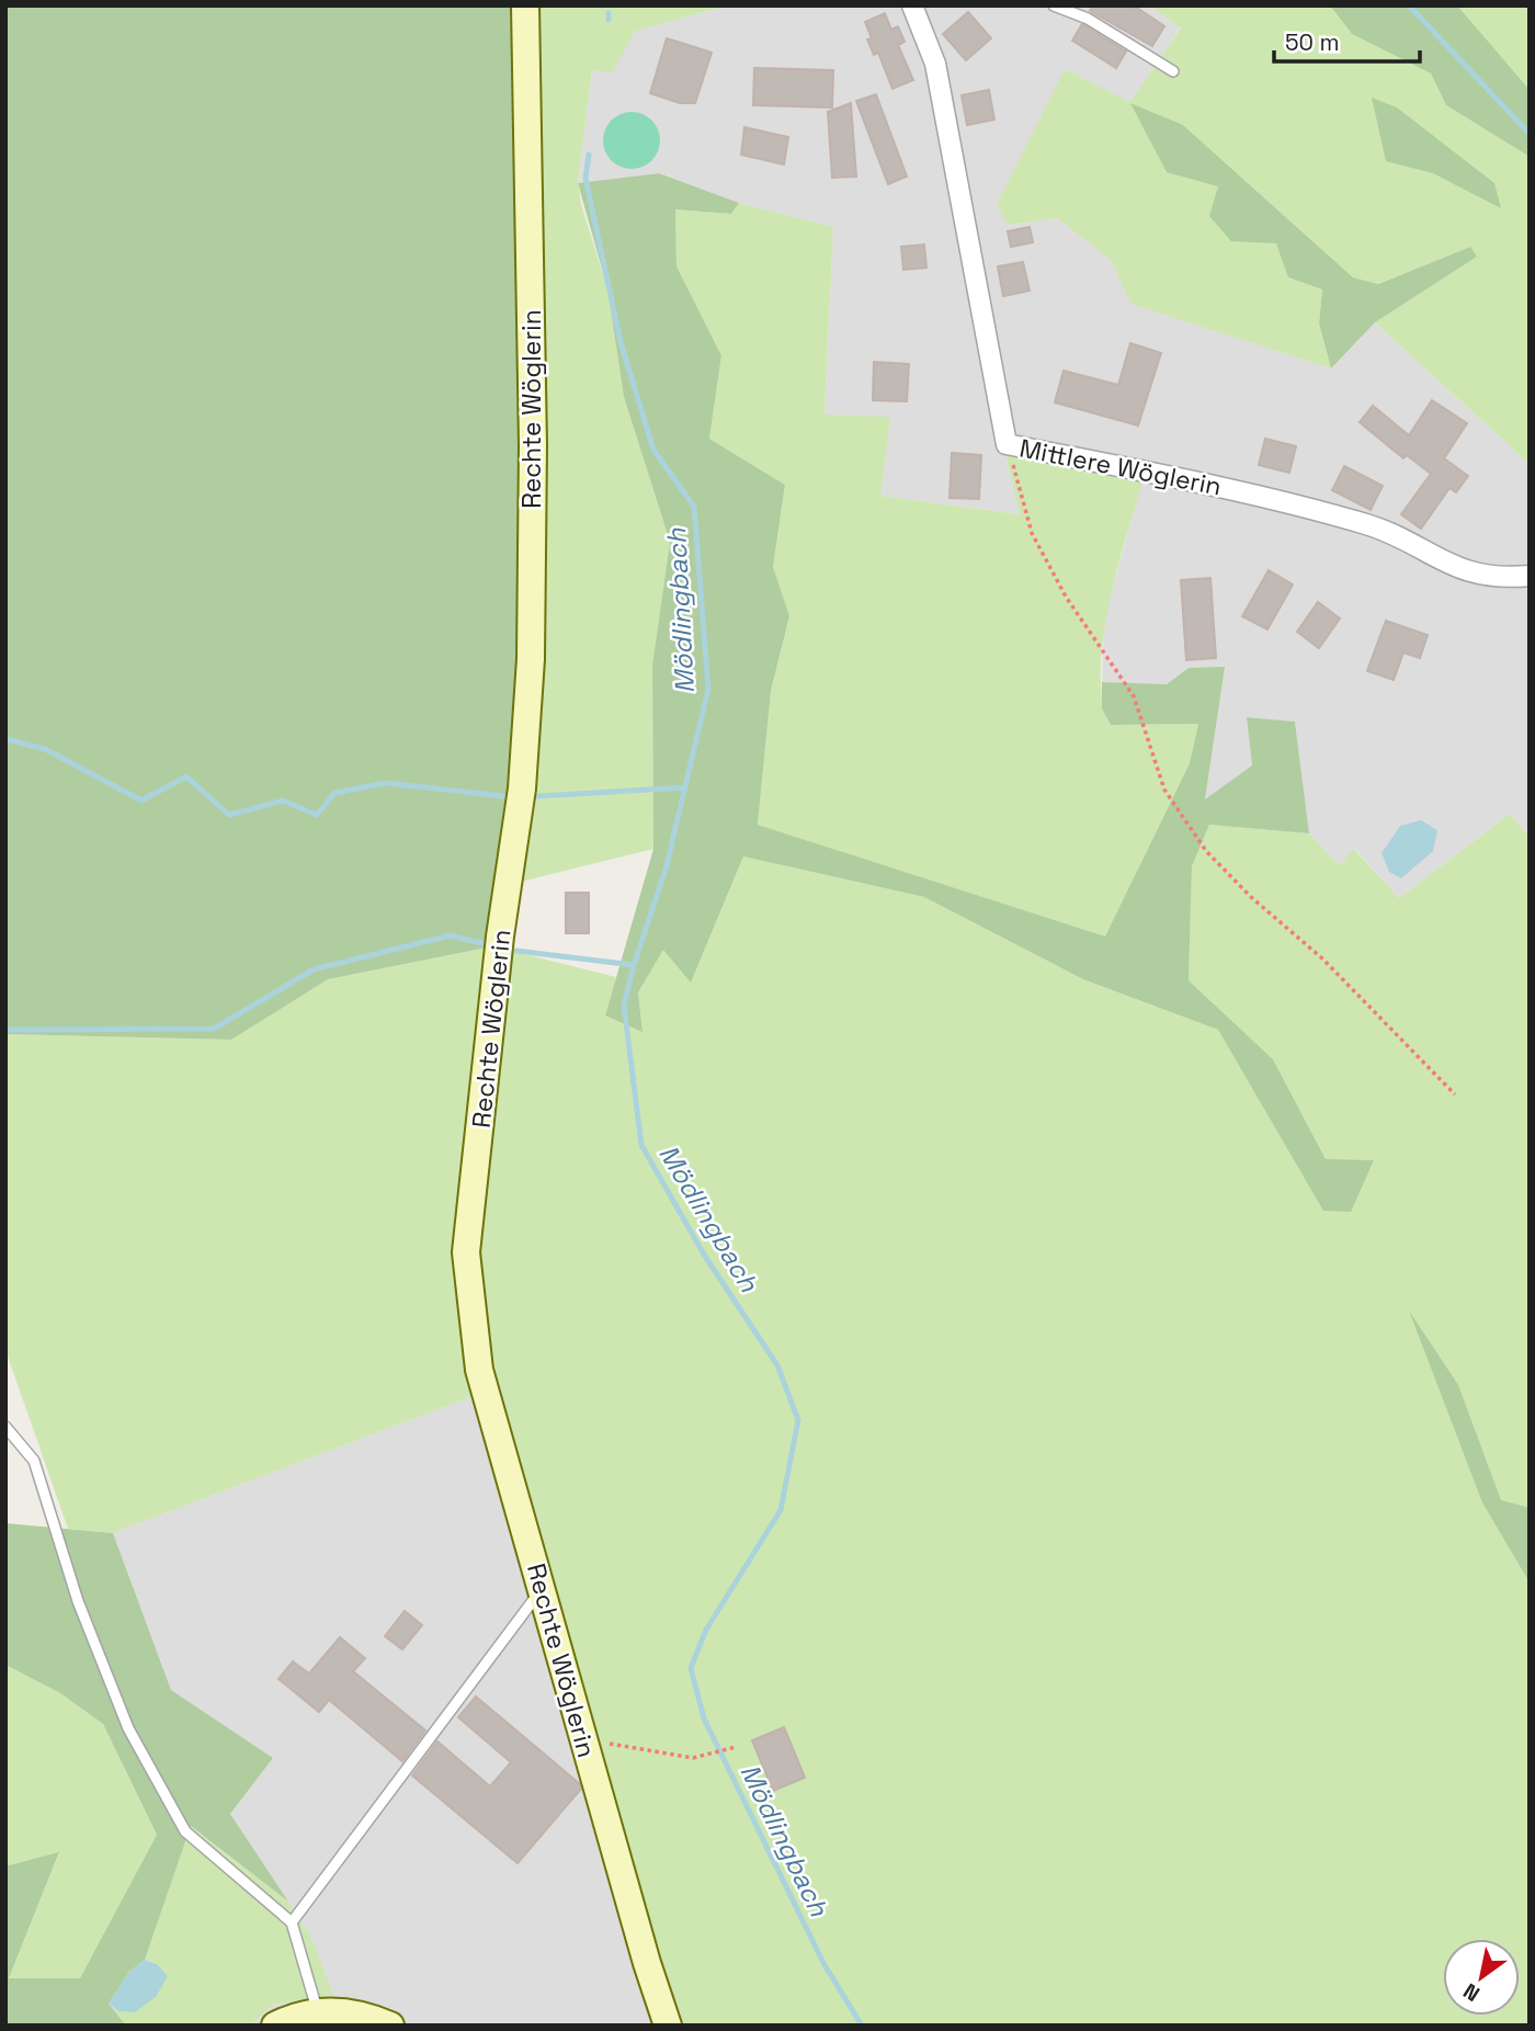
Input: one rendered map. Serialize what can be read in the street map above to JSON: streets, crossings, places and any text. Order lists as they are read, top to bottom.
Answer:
{
  "streets": {
    "main road": ["Rechte Wöglerin"],
    "street": ["Mittlere Wöglerin"]
  },
  "water": ["Mödlingbach"],
  "scale_bar": "50 m",
  "north": "bottom left"
}
